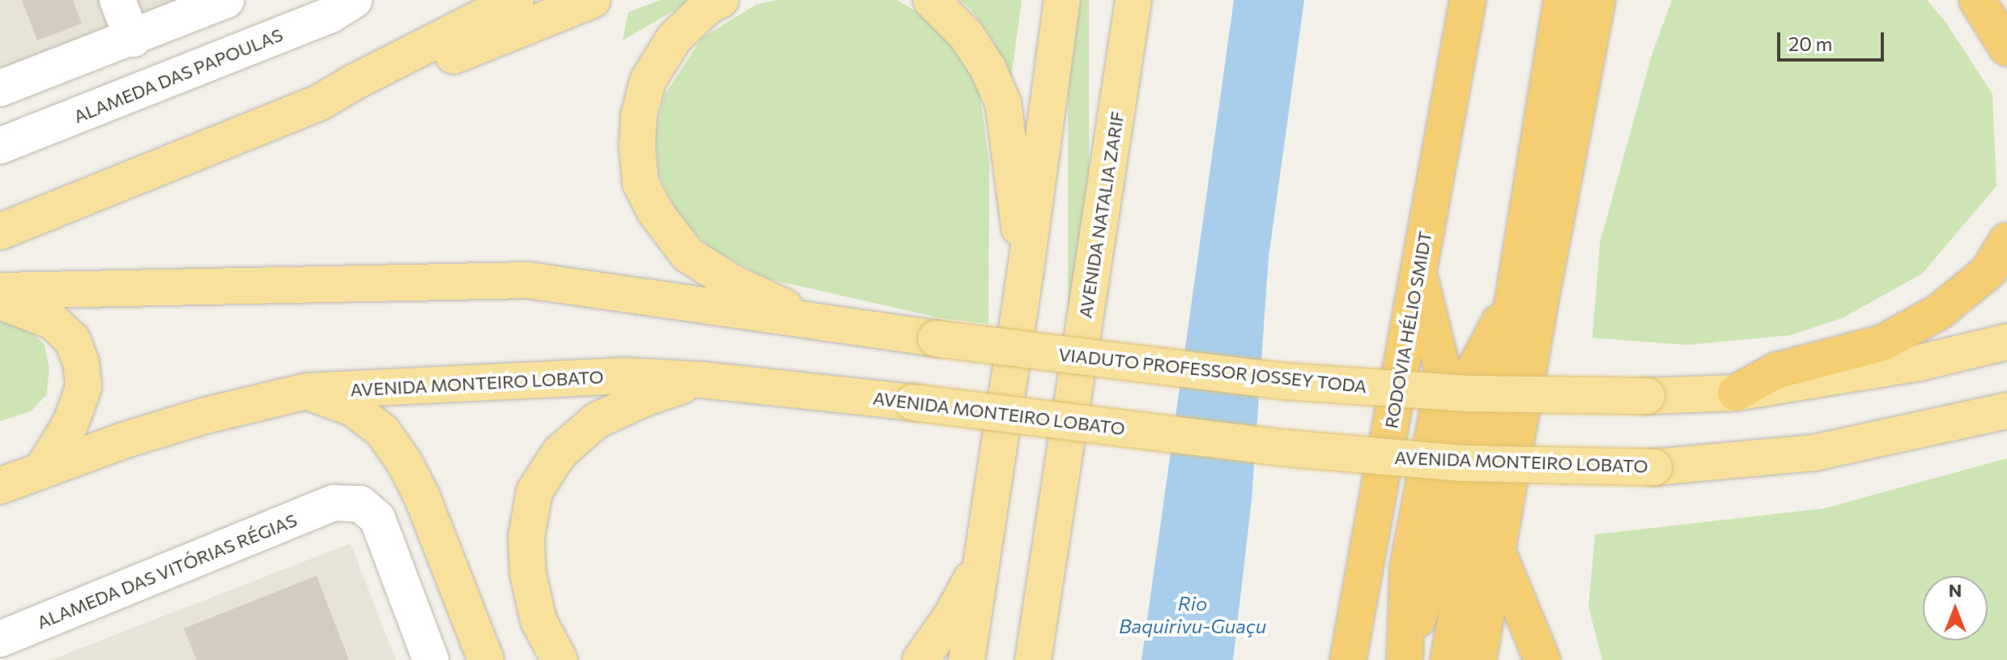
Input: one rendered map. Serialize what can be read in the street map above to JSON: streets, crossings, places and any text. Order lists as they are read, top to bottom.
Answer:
{
  "streets": {
    "highway": ["RODOVIA HÉLIO SMIDT"],
    "main road": ["AVENIDA NATALIA ZARIF", "VIADUTO PROFESSOR JOSSEY TODA", "AVENIDA MONTEIRO LOBATO"],
    "street": ["ALAMEDA DAS PAPOULAS", "ALAMEDA DAS VITÓRIAS RÉGIAS"]
  },
  "water": ["Rio Baquirivu-Guaçu"],
  "scale_bar": "20 m",
  "north": "top"
}
